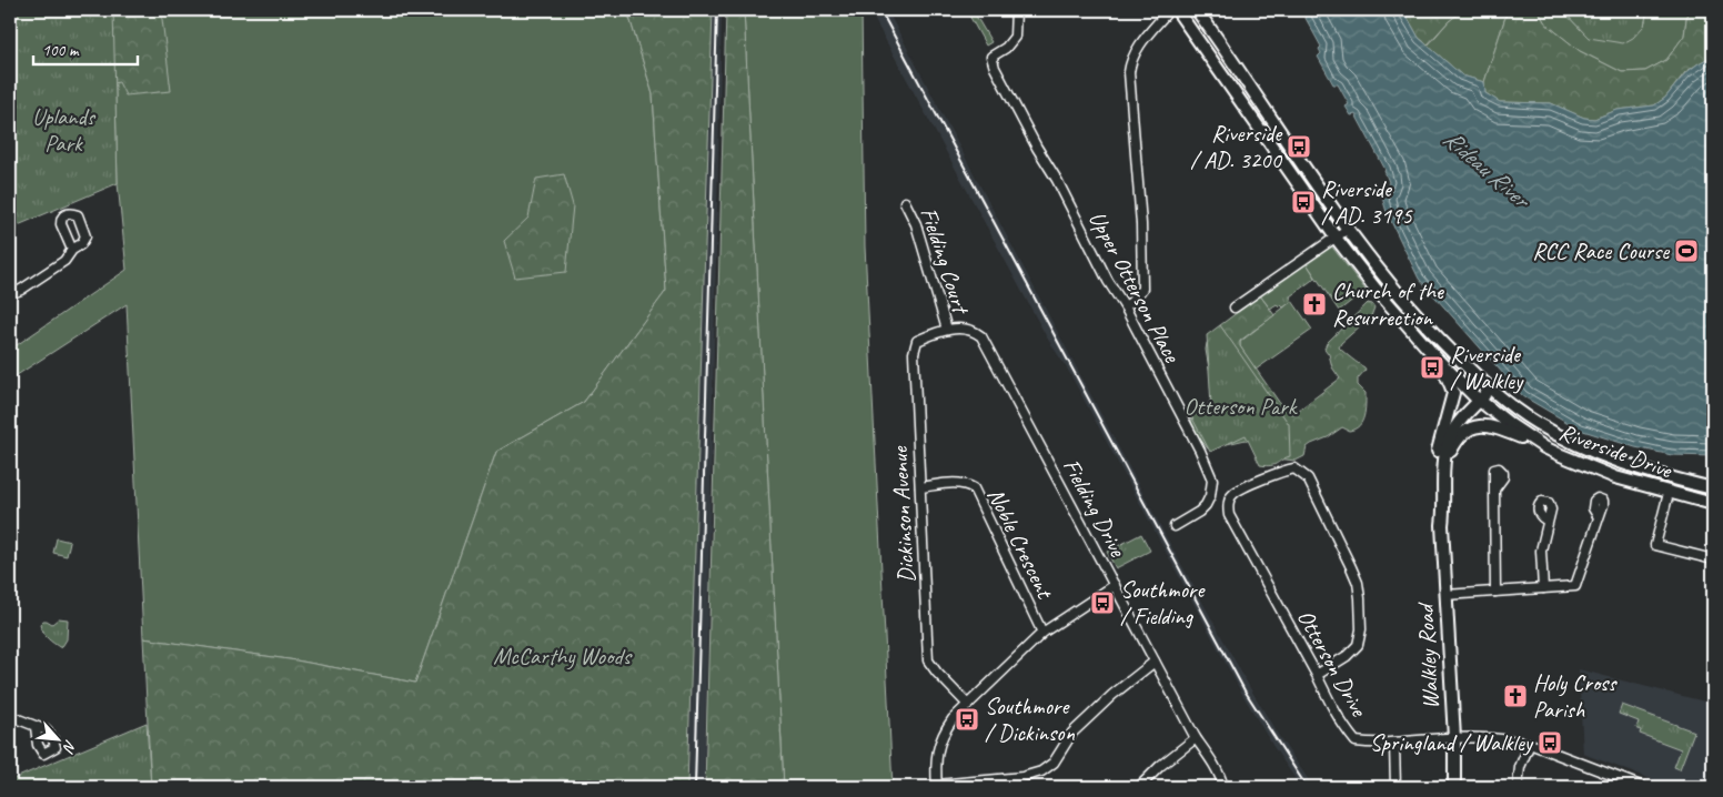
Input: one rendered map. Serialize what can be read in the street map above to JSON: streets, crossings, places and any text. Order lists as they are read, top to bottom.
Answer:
{
  "streets": {
    "main road": ["Riverside Drive", "Walkley Road"],
    "street": [
      "Fielding Court",
      "Upper Otterson Place",
      "Fielding Drive",
      "Dickinson Avenue",
      "Noble Crescent",
      "Otterson Drive"
    ]
  },
  "crossings": [
    ["Fielding Court", "Fielding Drive"],
    ["Fielding Court", "Dickinson Avenue"],
    ["Riverside Drive", "Walkley Road"],
    ["Fielding Drive", "Dickinson Avenue"],
    ["Dickinson Avenue", "Noble Crescent"],
    ["Walkley Road", "Otterson Drive"]
  ],
  "water": ["Rideau River"],
  "parks": ["Uplands Park", "Otterson Park", "McCarthy Woods"],
  "places": {
    "bus stop": [
      "Riverside / AD. 3200",
      "Riverside / AD. 3195",
      "Riverside / Walkley",
      "Southmore / Fielding",
      "Southmore / Dickinson",
      "Springland / Walkley"
    ],
    "sports": ["RCC Race Course"],
    "church": ["Church of the Resurrection", "Holy Cross Parish"]
  },
  "scale_bar": "100 m",
  "north": "bottom right"
}
